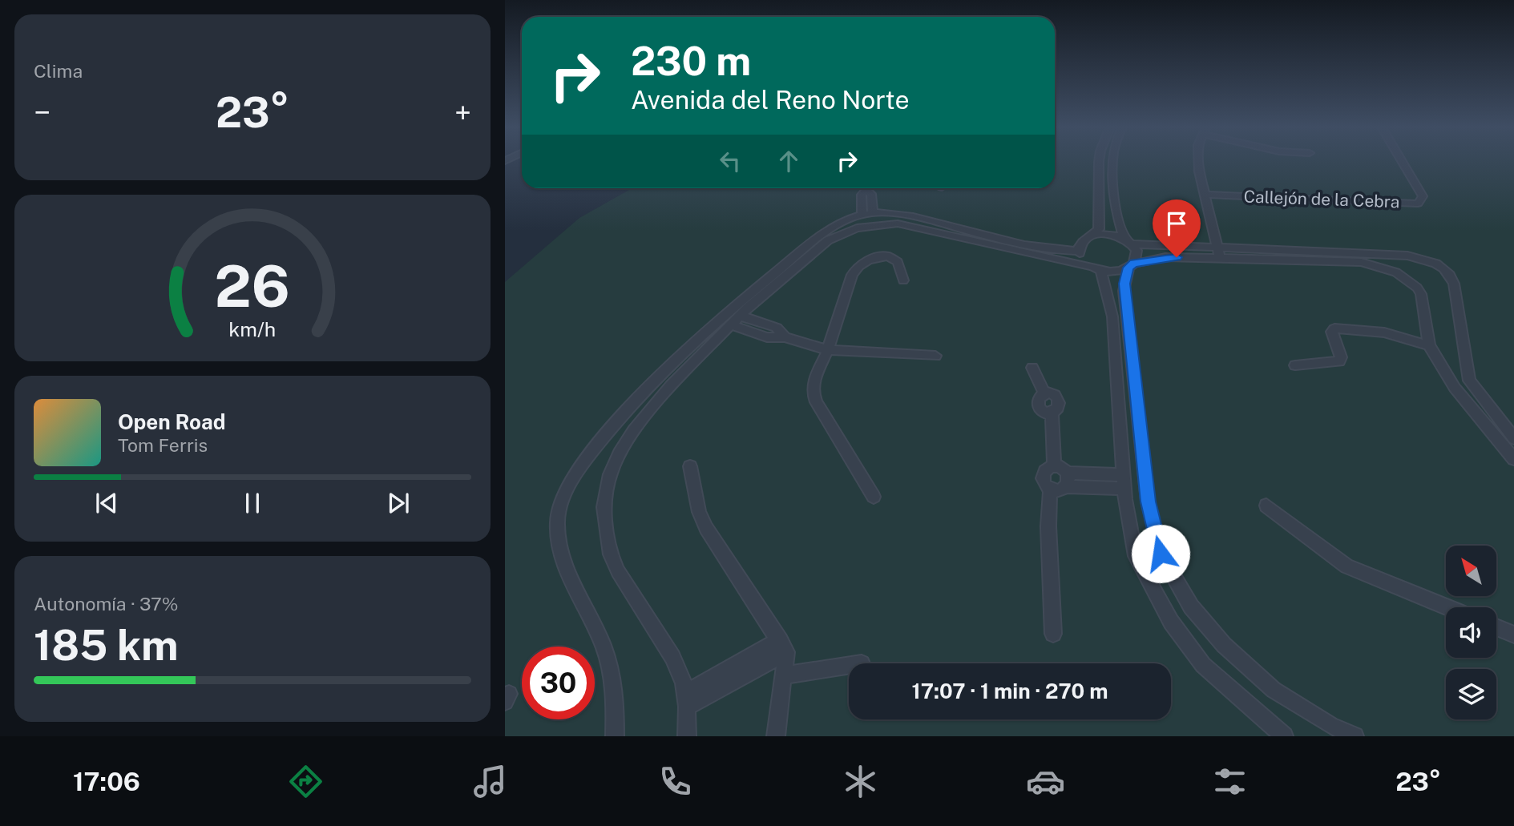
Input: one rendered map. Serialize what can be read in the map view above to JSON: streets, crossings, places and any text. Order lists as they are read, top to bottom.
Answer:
{
  "streets": {
    "street": ["Callejón de la Cebra"]
  },
  "north": "top left",
  "page": {
    "tile": [
      "Clima",
      ["Autonomía · 37%", "185 km"]
    ],
    "turn": ["230 m", "Avenida del Reno Norte"],
    "heat": ["−", "23°", "+"],
    "song": ["Open Road", "Tom Ferris"],
    "limit": "30",
    "trip": "17:07 · 1 min · 270 m",
    "tabs": ["17:06", "23°"],
    "gauge": ["26", "km/h"]
  }
}
